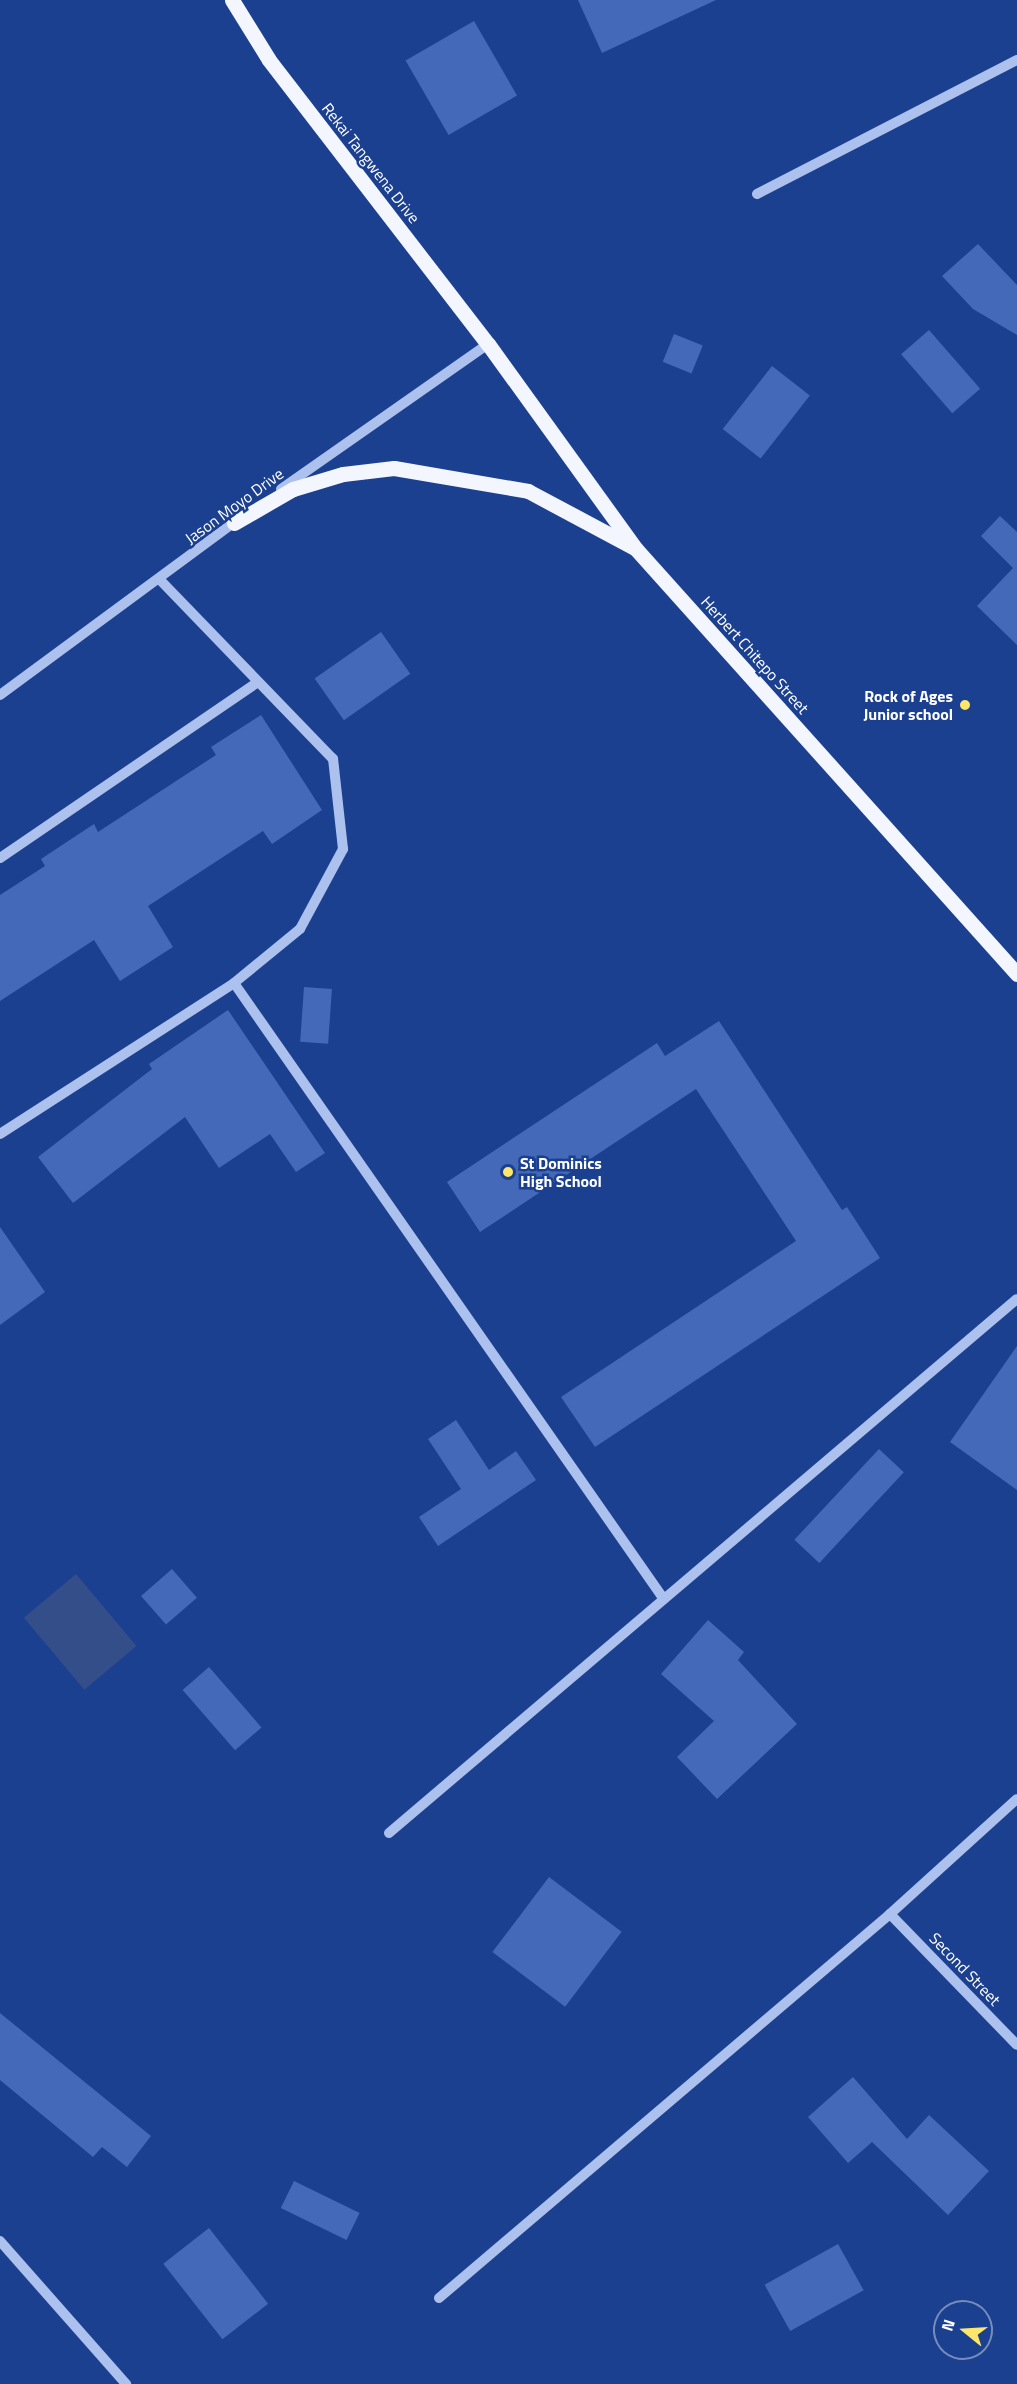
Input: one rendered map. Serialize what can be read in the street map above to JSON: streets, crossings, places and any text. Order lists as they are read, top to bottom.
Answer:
{
  "streets": {
    "main road": ["Rekai Tangwena Drive", "Herbert Chitepo Street"],
    "street": ["Jason Moyo Drive", "Second Street"]
  },
  "crossings": [
    ["Rekai Tangwena Drive", "Jason Moyo Drive"],
    ["Rekai Tangwena Drive", "Herbert Chitepo Street"],
    ["Jason Moyo Drive", "Herbert Chitepo Street"]
  ],
  "places": ["Rock of Ages Junior school", "St Dominics High School"],
  "north": "left"
}
